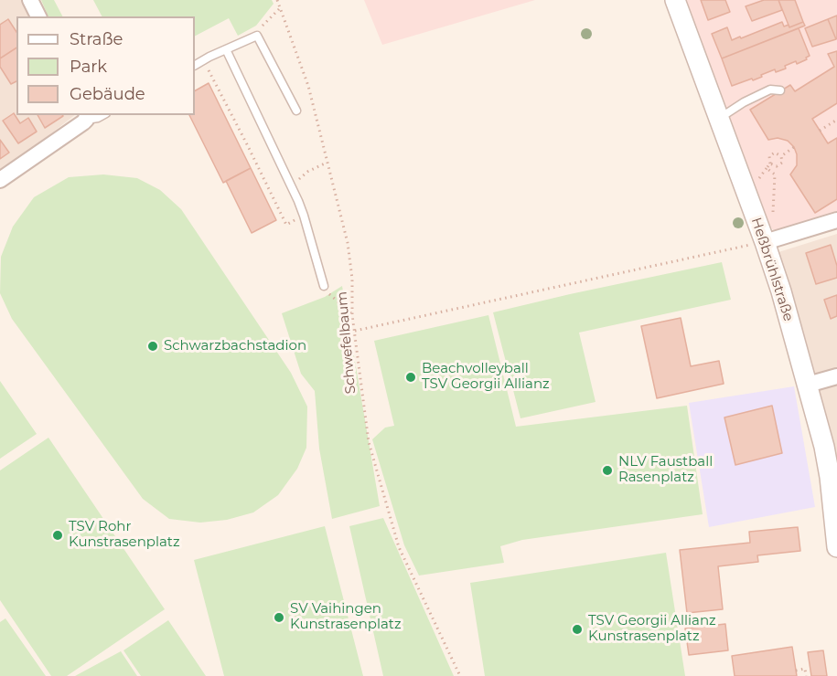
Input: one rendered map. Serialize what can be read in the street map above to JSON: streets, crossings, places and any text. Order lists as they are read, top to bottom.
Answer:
{
  "streets": {
    "street": ["Heßbrühlstraße"],
    "path": ["Schwefelbaum"]
  },
  "places": [
    "Schwarzbachstadion",
    "Beachvolleyball TSV Georgii Allianz",
    "NLV Faustball Rasenplatz",
    "TSV Rohr Kunstrasenplatz",
    "SV Vaihingen Kunstrasenplatz",
    "TSV Georgii Allianz Kunstrasenplatz"
  ],
  "legend": ["Straße", "Park", "Gebäude"]
}
